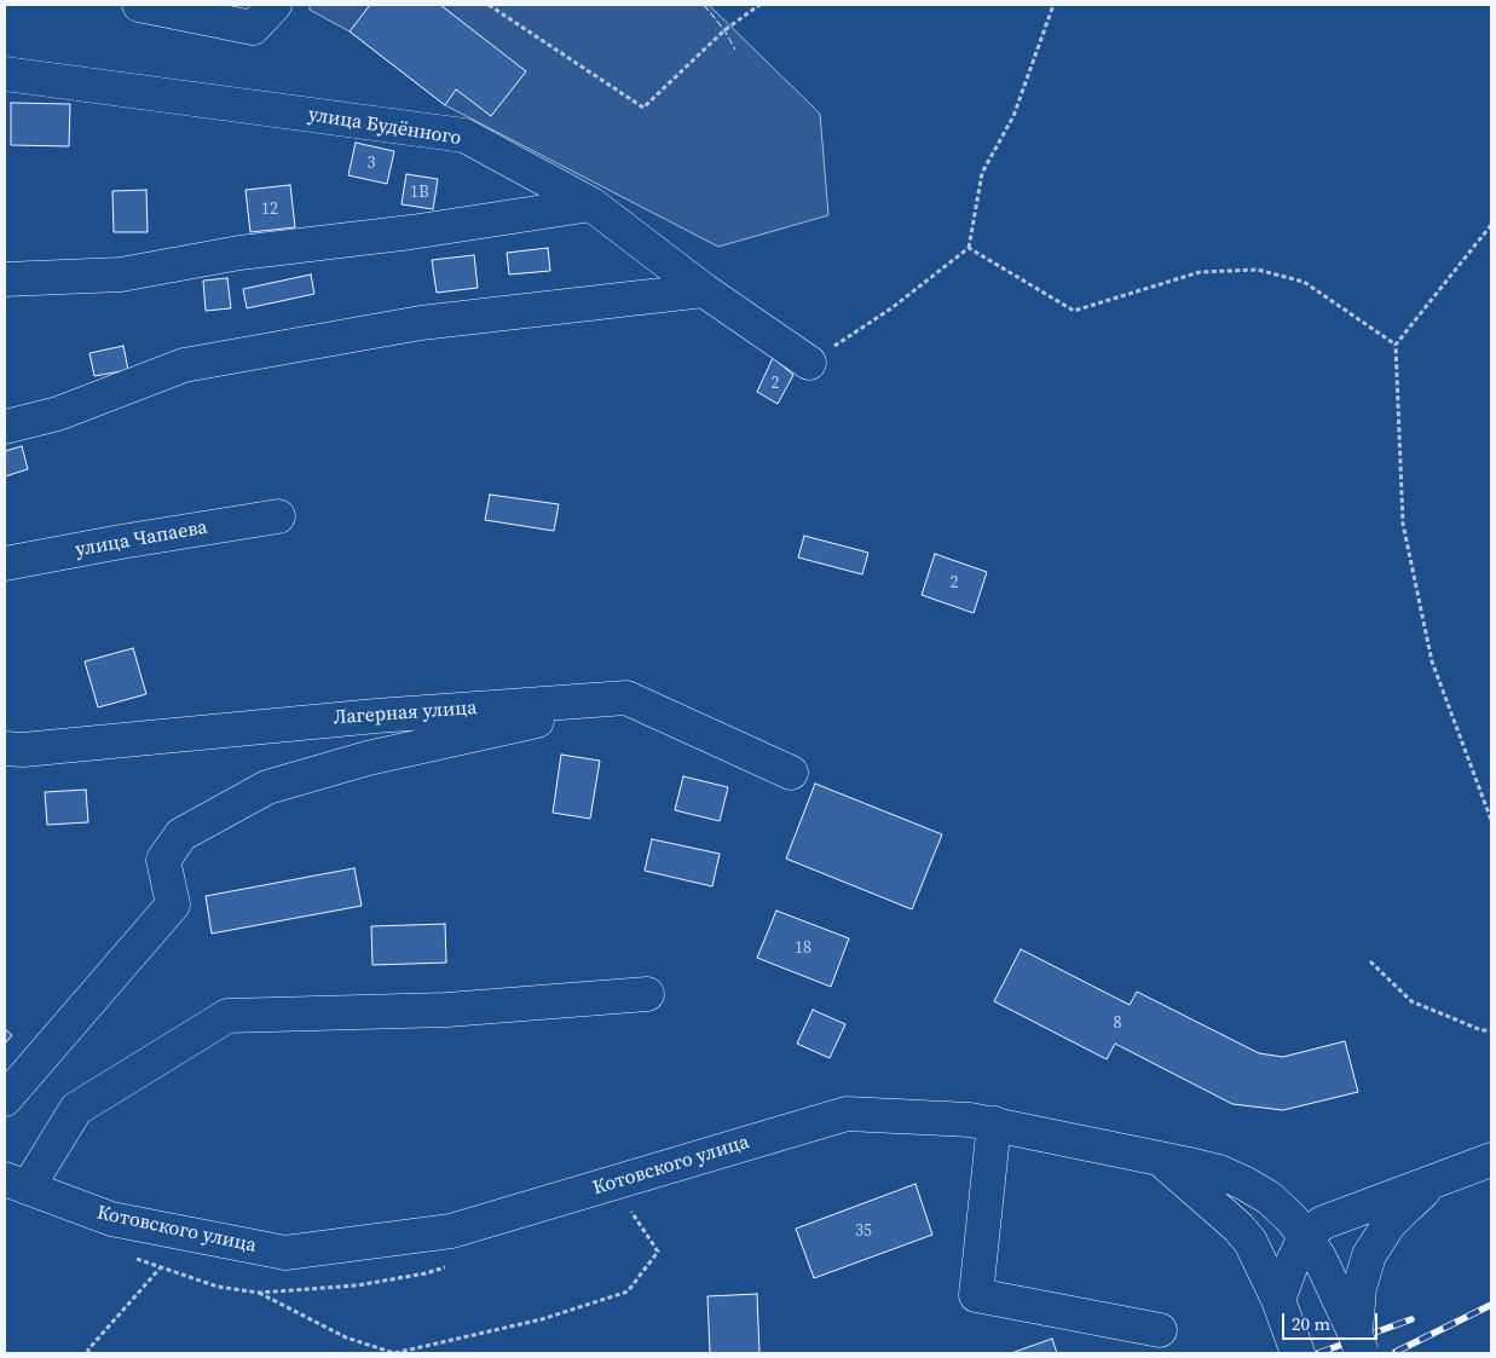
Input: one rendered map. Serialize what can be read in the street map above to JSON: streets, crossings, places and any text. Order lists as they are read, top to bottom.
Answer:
{
  "streets": {
    "street": [
      "улица Будённого",
      "улица Чапаева",
      "Лагерная улица",
      "Котовского улица"
    ]
  },
  "house_numbers": [
    "3",
    "1В",
    "12",
    "2",
    "2",
    "18",
    "8",
    "35"
  ],
  "scale_bar": "20 m"
}
